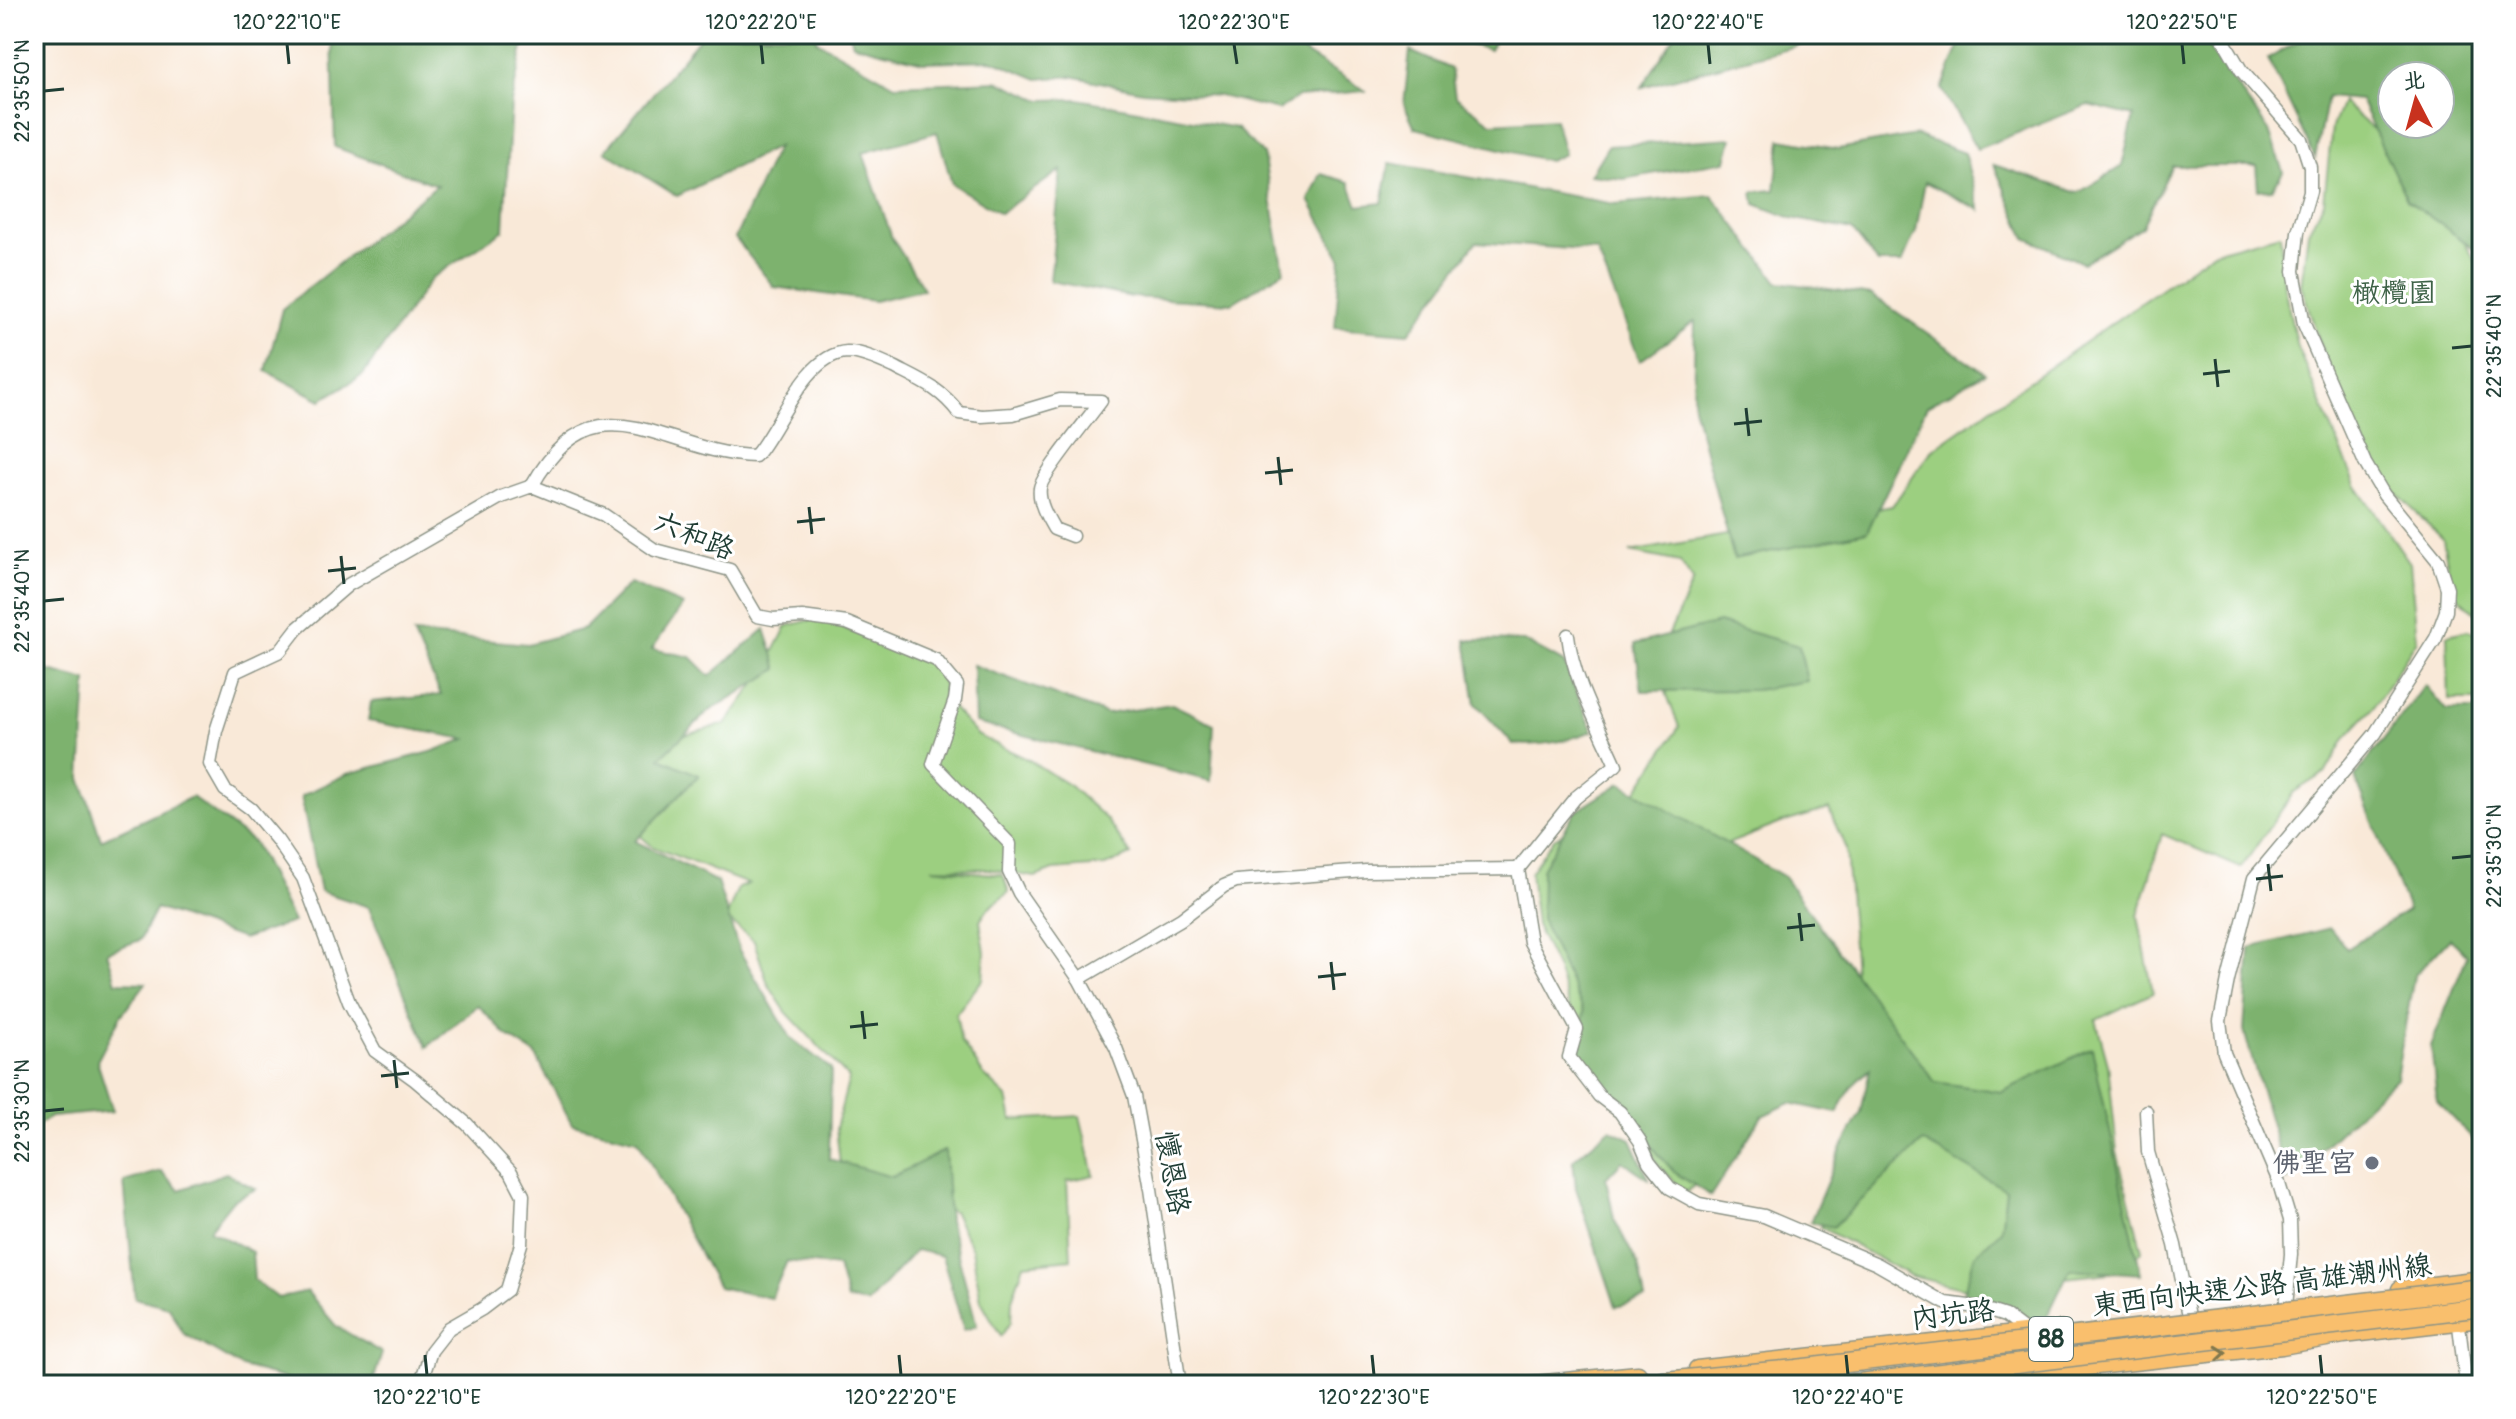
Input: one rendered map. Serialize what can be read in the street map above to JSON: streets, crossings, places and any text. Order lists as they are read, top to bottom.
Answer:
{
  "streets": {
    "highway": ["東西向快速公路 高雄潮州線", "88"],
    "main road": ["內坑路"],
    "street": ["六和路", "懷恩路"]
  },
  "crossings": [
    ["六和路", "懷恩路"]
  ],
  "parks": ["橄欖園"],
  "places": ["佛聖宮"],
  "north": "top",
  "coordinates": [
    "120°22'10\"E",
    "120°22'20\"E",
    "120°22'30\"E",
    "120°22'40\"E",
    "120°22'50\"E",
    "22°35'50\"N",
    "22°35'40\"N",
    "22°35'30\"N"
  ]
}
